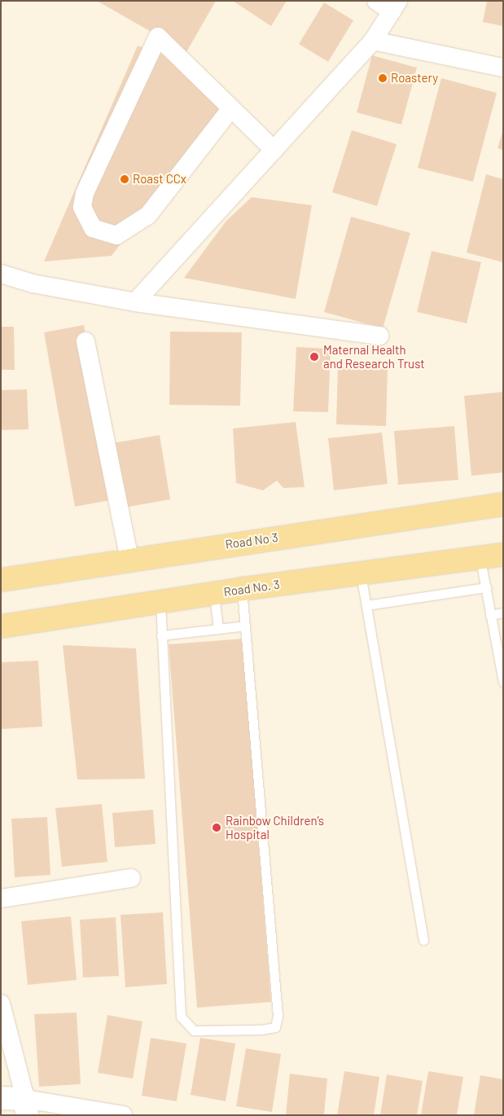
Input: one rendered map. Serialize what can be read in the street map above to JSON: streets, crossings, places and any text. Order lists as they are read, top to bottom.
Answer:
{
  "streets": {
    "main road": ["Road No 3", "Road No. 3"]
  },
  "places": [
    "Roastery",
    "Roast CCx",
    "Maternal Health and Research Trust",
    "Rainbow Children’s Hospital"
  ]
}
